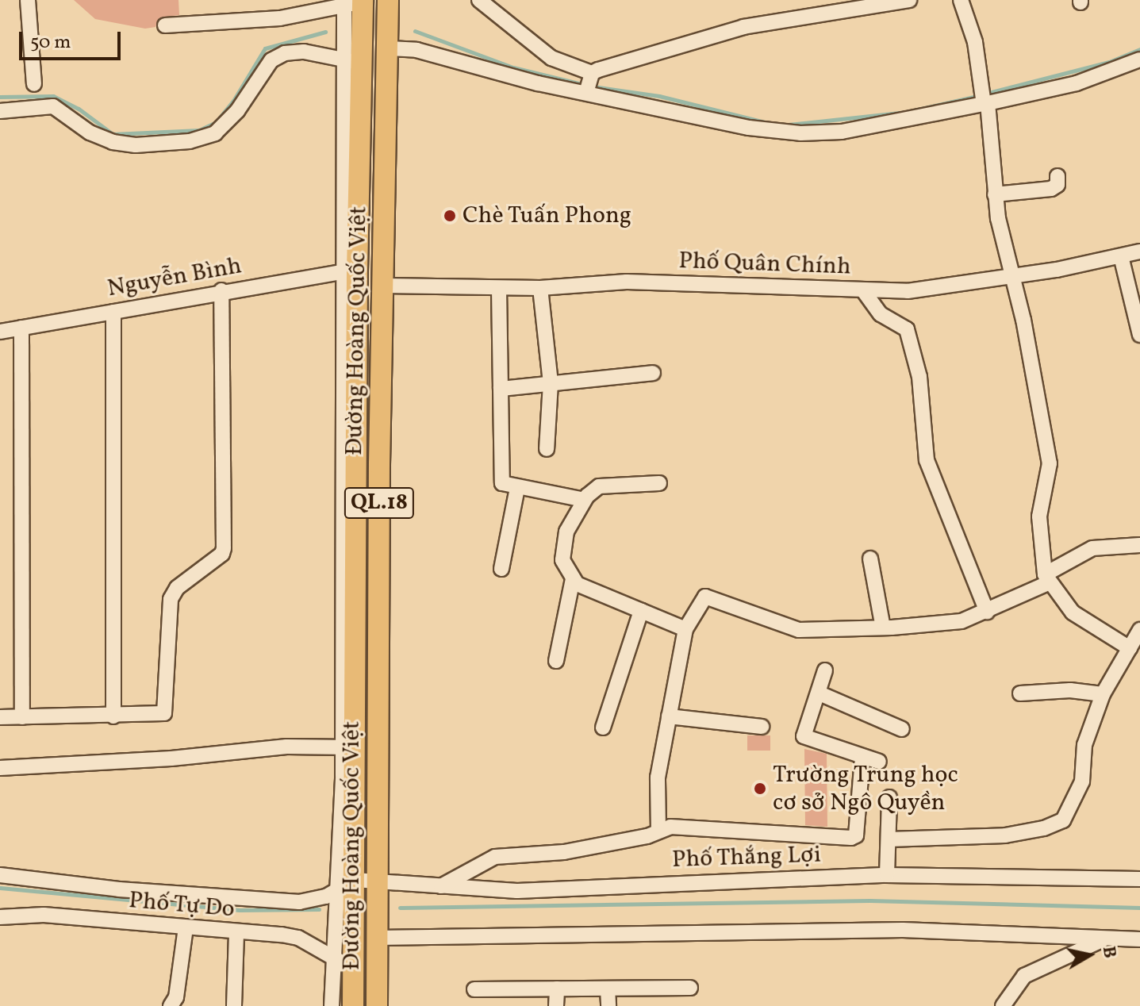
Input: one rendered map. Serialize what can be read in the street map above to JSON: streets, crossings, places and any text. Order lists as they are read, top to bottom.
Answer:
{
  "streets": {
    "highway": ["Đường Hoàng Quốc Việt", "QL.18"],
    "street": [
      "Phố Quân Chính",
      "Nguyễn Bình",
      "Phố Thắng Lợi",
      "Phố Tự Do"
    ]
  },
  "crossings": [
    ["Phố Quân Chính", "Đường Hoàng Quốc Việt"],
    ["Nguyễn Bình", "Đường Hoàng Quốc Việt"],
    ["Đường Hoàng Quốc Việt", "Phố Thắng Lợi"],
    ["Đường Hoàng Quốc Việt", "Phố Tự Do"]
  ],
  "places": ["Chè Tuấn Phong", "Trường Trung học cơ sở Ngô Quyền"],
  "scale_bar": "50 m",
  "north": "right"
}
